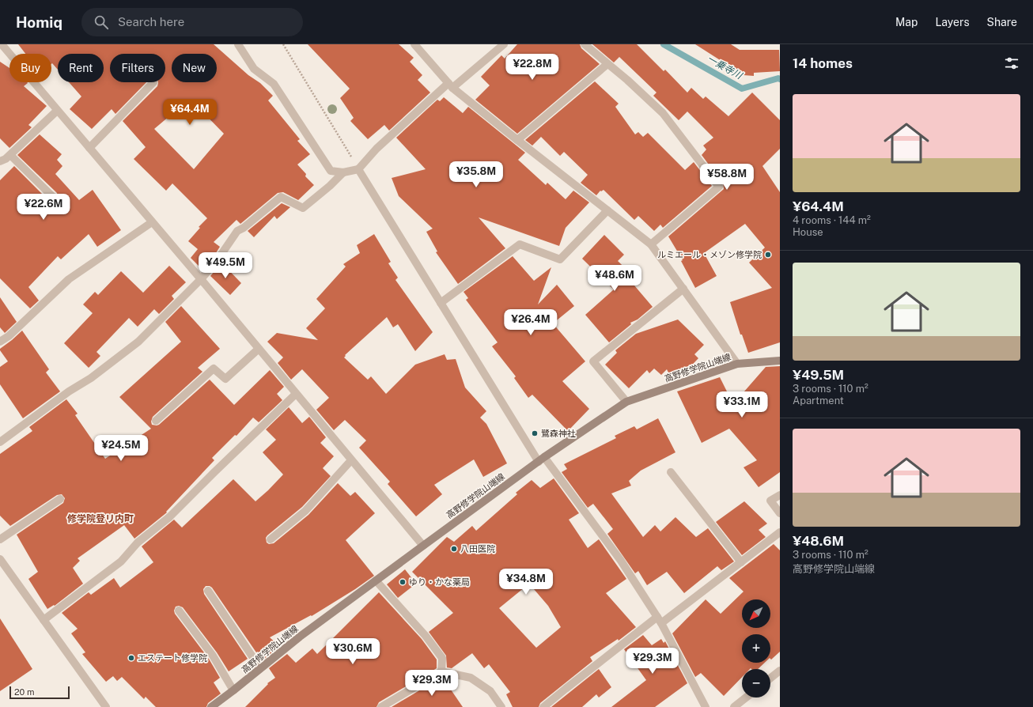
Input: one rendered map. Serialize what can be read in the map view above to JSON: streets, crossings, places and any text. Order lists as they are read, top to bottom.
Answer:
{
  "streets": {
    "main road": ["高野修学院山端線"]
  },
  "districts": ["修学院登リ内町"],
  "water": ["一乗寺川"],
  "places": [
    "ルミエール・メゾン修学院",
    "鷺森神社",
    "八田医院",
    "ゆり・かな薬局",
    "エステート修学院"
  ],
  "scale_bar": "20 m",
  "north": "bottom left",
  "page": {
    "header": "Homiq",
    "search": "Search here",
    "nav": ["Map", "Layers", "Share"],
    "heading": "14 homes",
    "price": [
      "¥22.8M",
      "¥64.4M",
      "¥35.8M",
      "¥58.8M",
      "¥22.6M",
      "¥49.5M",
      "¥48.6M",
      "¥26.4M",
      "¥33.1M",
      "¥24.5M",
      "¥34.8M",
      "¥30.6M",
      "¥29.3M",
      "¥29.3M"
    ],
    "chip": [
      "Buy",
      "Rent",
      "Filters",
      "New"
    ],
    "list": [
      {
        "name": "¥64.4M",
        "note": "4 rooms · 144 m² · House"
      },
      {
        "name": "¥49.5M",
        "note": "3 rooms · 110 m² · Apartment"
      },
      {
        "name": "¥48.6M",
        "note": "3 rooms · 110 m² · 高野修学院山端線"
      }
    ],
    "map_buttons": ["+", "−"],
    "scale": "20 m"
  }
}
